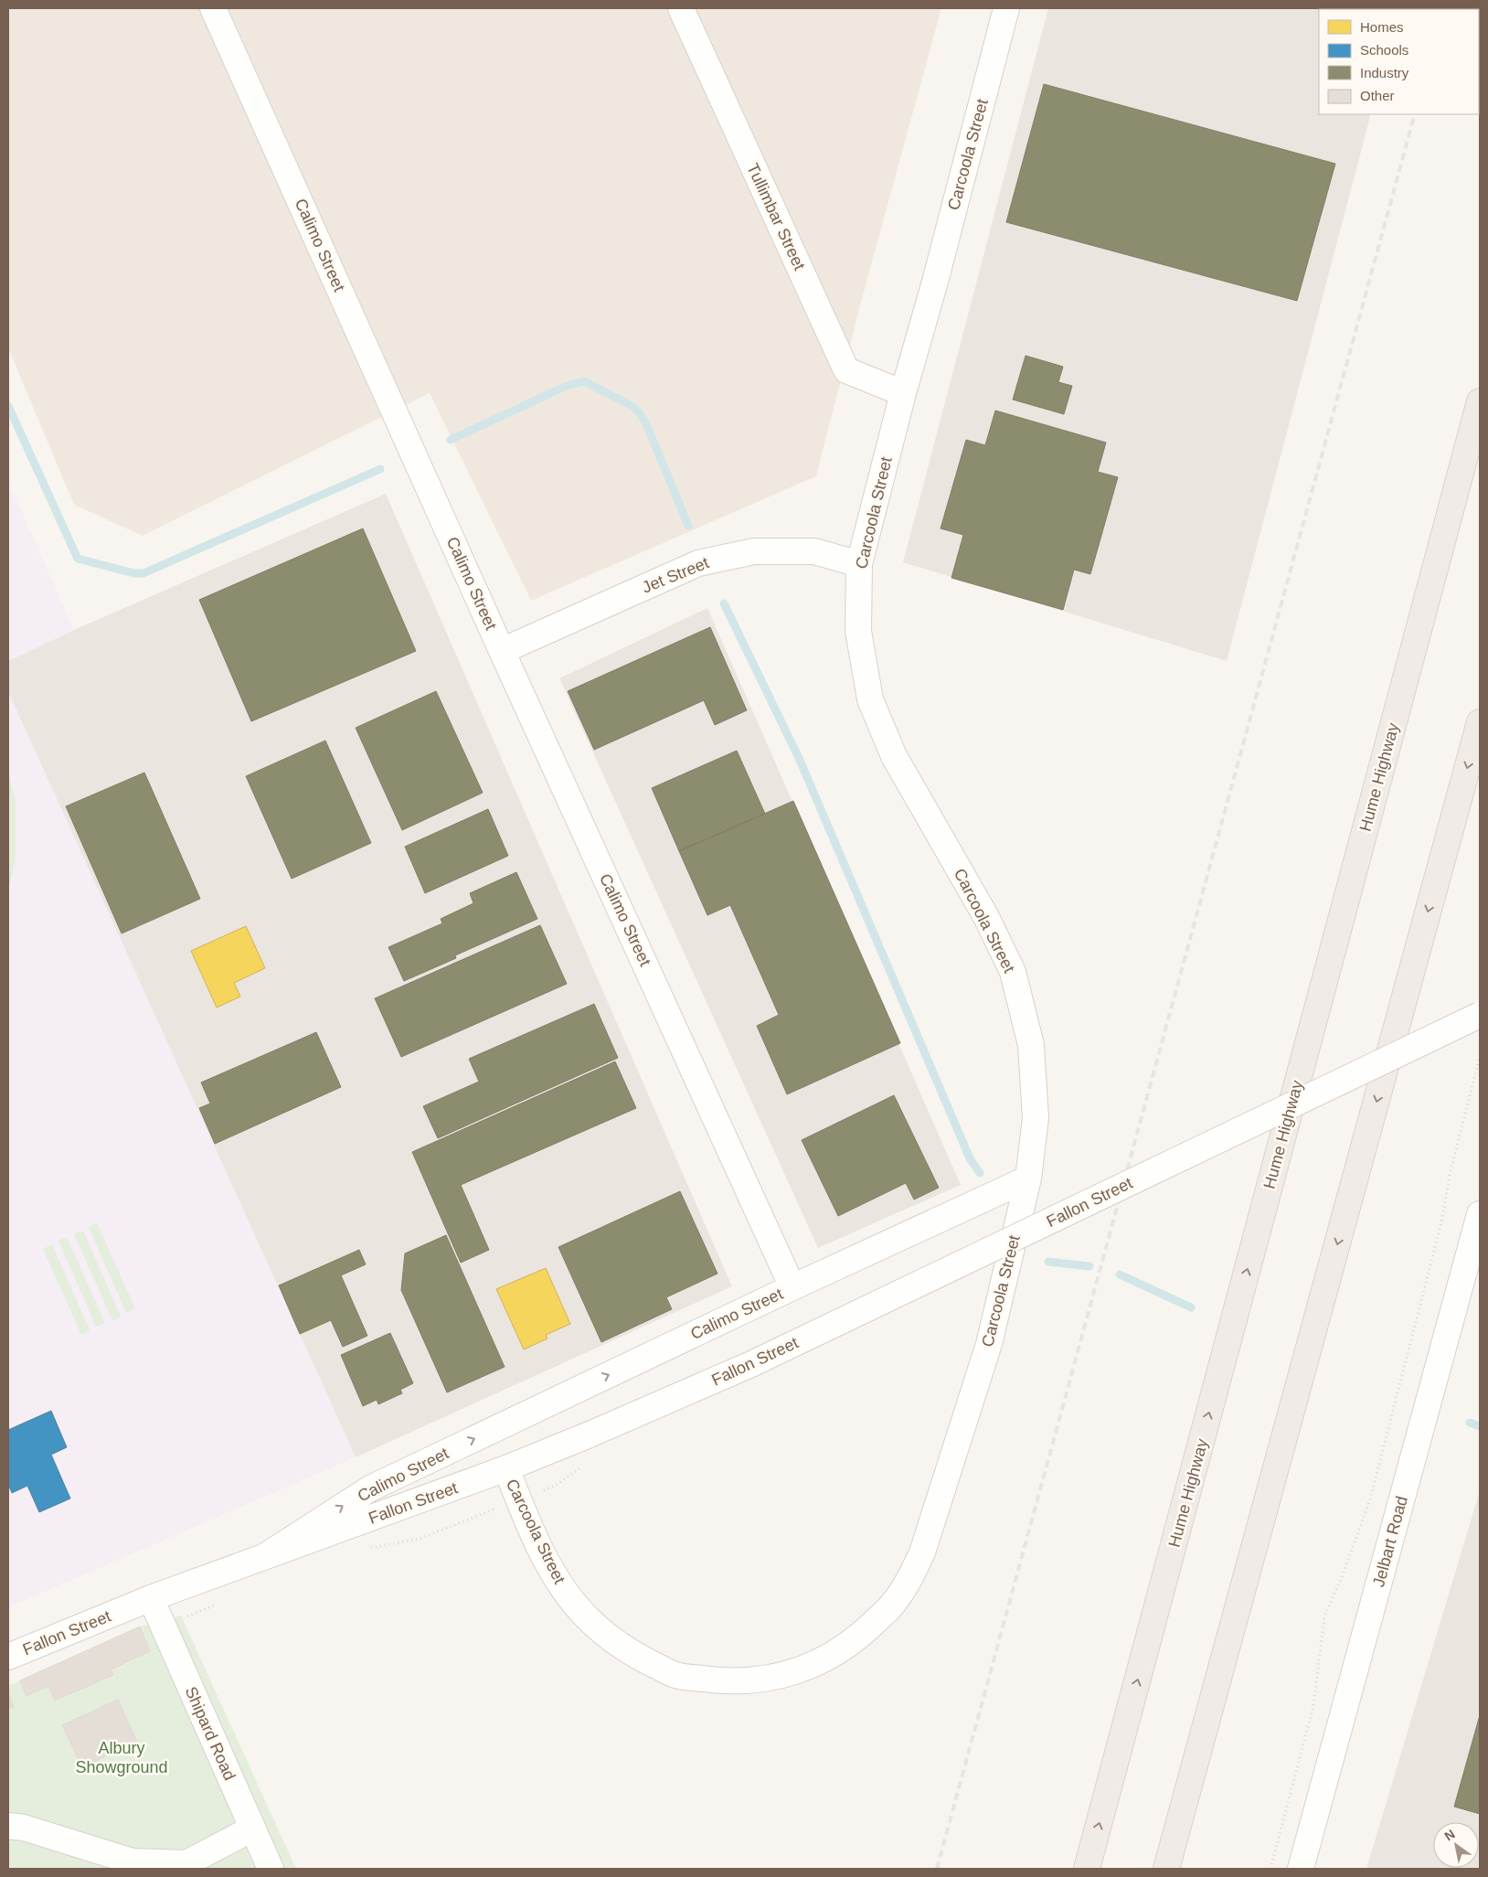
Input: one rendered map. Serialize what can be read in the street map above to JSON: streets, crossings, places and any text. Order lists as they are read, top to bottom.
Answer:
{
  "streets": {
    "highway": ["Hume Highway"],
    "street": [
      "Carcoola Street",
      "Tullimbar Street",
      "Calimo Street",
      "Jet Street",
      "Fallon Street",
      "Jelbart Road",
      "Shipard Road"
    ]
  },
  "crossings": [
    ["Carcoola Street", "Tullimbar Street"],
    ["Carcoola Street", "Jet Street"],
    ["Carcoola Street", "Fallon Street"],
    ["Calimo Street", "Jet Street"],
    ["Calimo Street", "Fallon Street"],
    ["Fallon Street", "Shipard Road"]
  ],
  "parks": ["Albury Showground"],
  "legend": [
    "Homes",
    "Schools",
    "Industry",
    "Other"
  ],
  "north": "top left"
}
